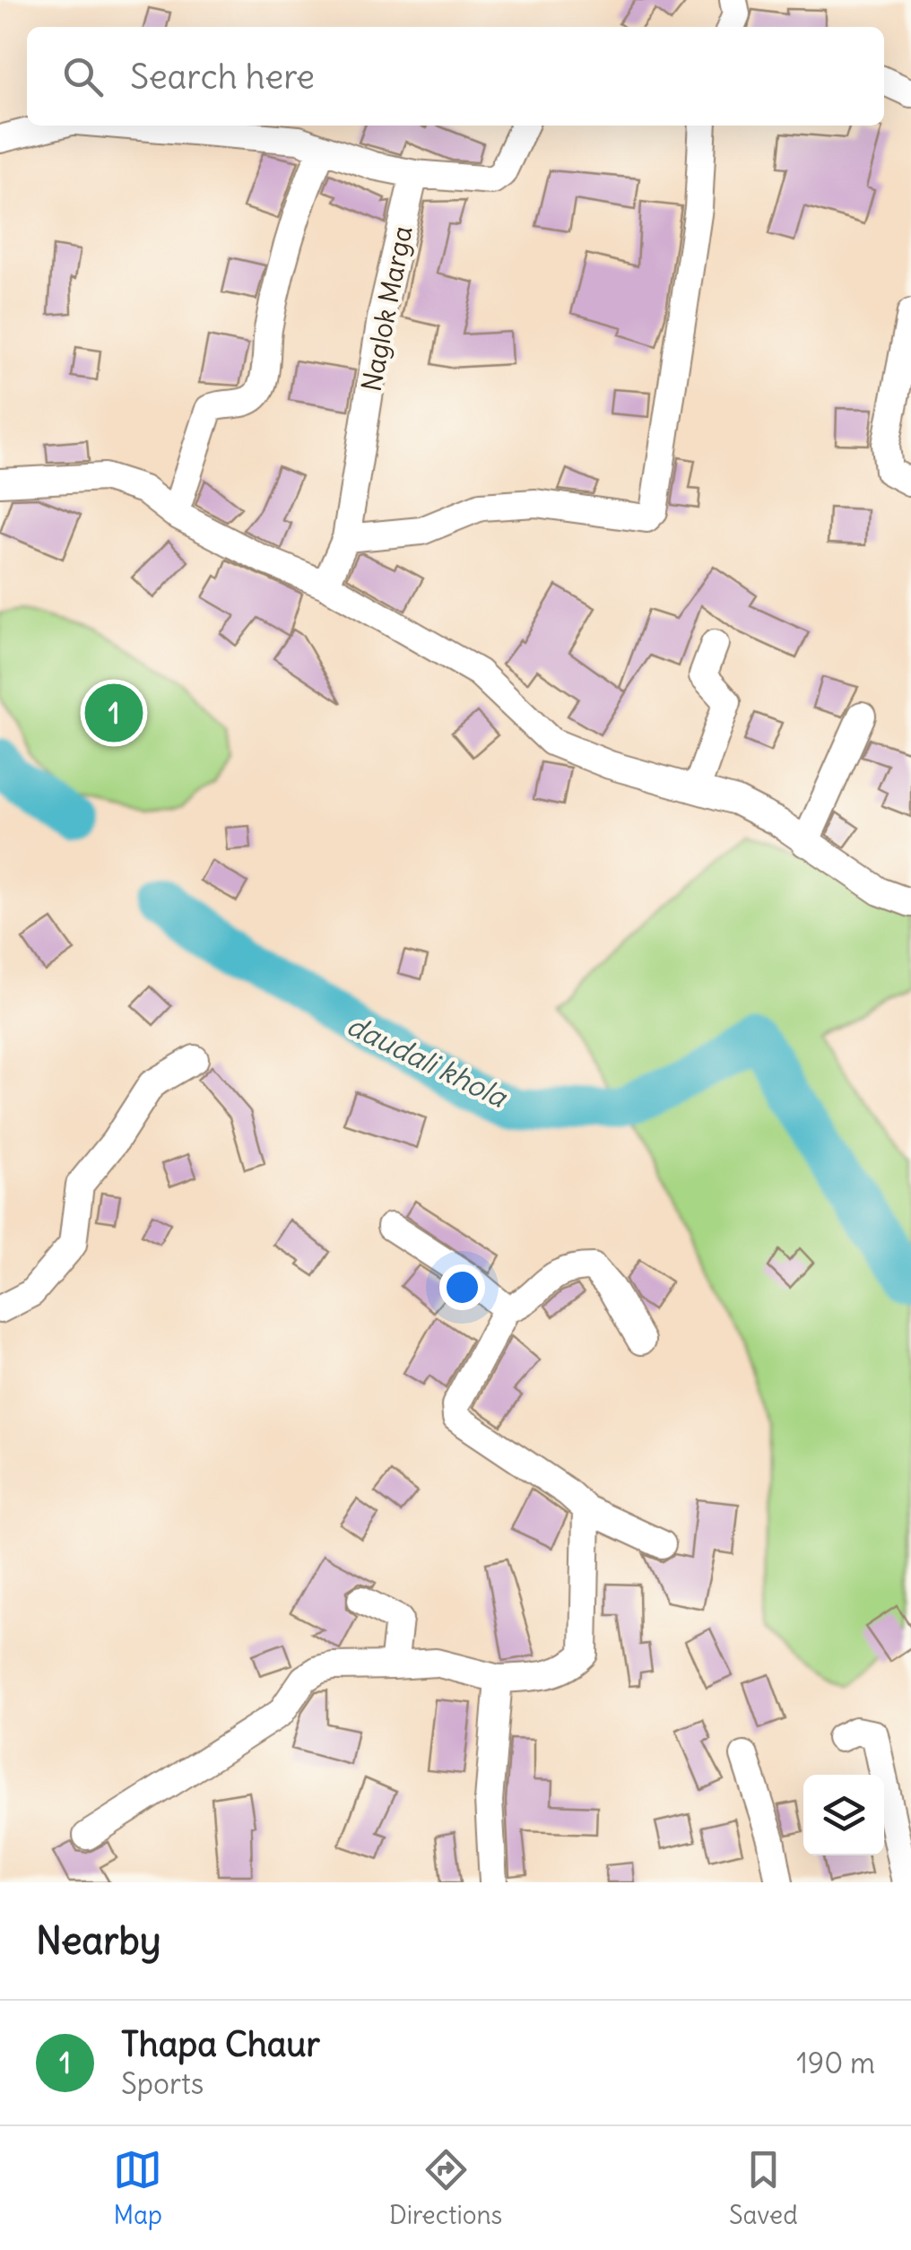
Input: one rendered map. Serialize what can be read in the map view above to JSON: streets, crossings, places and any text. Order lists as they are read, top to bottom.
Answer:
{
  "streets": {
    "street": ["Naglok Marga"]
  },
  "water": ["daudali khola"],
  "page": {
    "search": "Search here",
    "pins": "1",
    "heading": "Nearby",
    "list": [
      {
        "mark": "1",
        "name": "Thapa Chaur",
        "note": "Sports",
        "value": "190 m"
      }
    ],
    "nav": ["Map", "Directions", "Saved"]
  }
}
